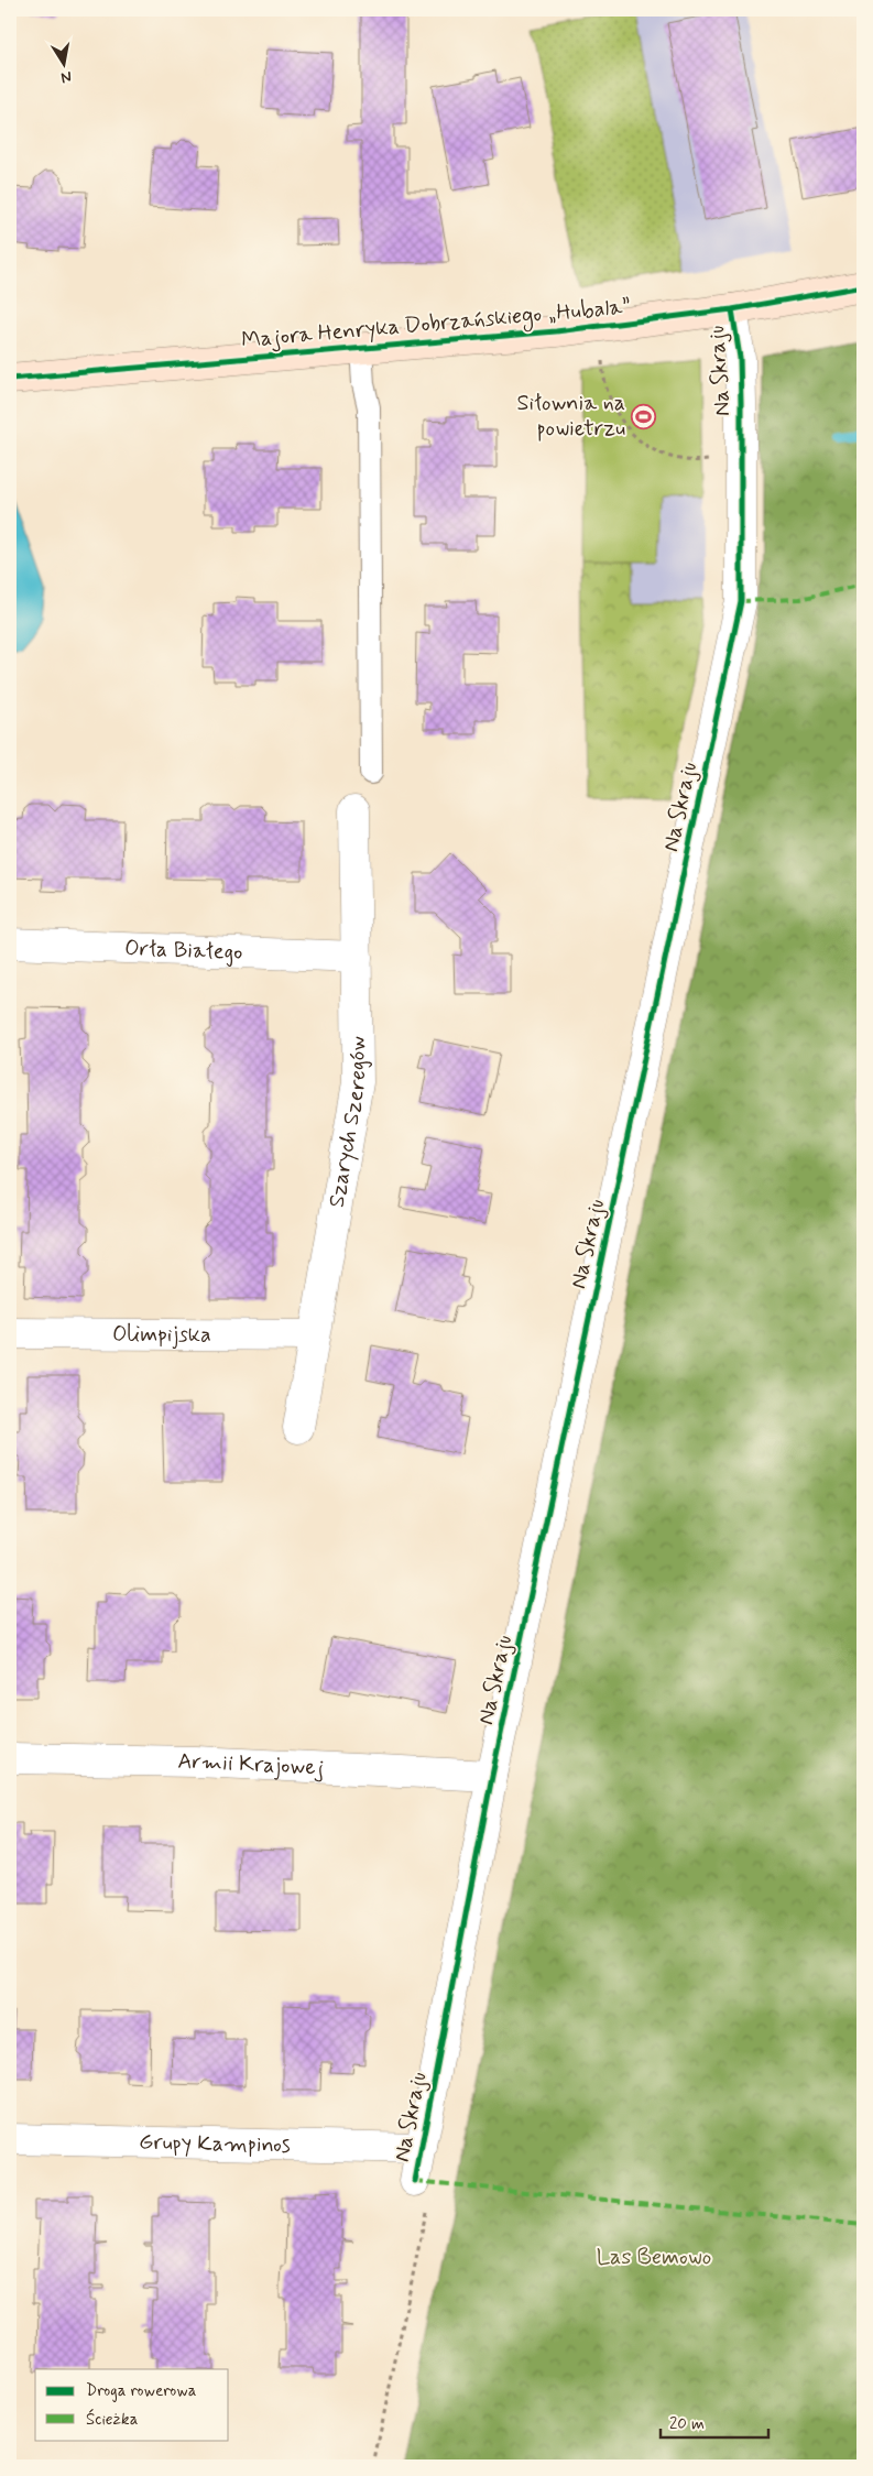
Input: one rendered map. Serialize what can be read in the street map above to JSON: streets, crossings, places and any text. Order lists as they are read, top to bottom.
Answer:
{
  "streets": {
    "street": [
      "Majora Henryka Dobrzańskiego „Hubala”",
      "Na Skraju",
      "Orła Białego",
      "Szarych Szeregów",
      "Olimpijska",
      "Armii Krajowej",
      "Grupy Kampinos"
    ]
  },
  "crossings": [
    ["Majora Henryka Dobrzańskiego „Hubala”", "Na Skraju"],
    ["Na Skraju", "Armii Krajowej"],
    ["Na Skraju", "Grupy Kampinos"],
    ["Orła Białego", "Szarych Szeregów"],
    ["Szarych Szeregów", "Olimpijska"]
  ],
  "parks": ["Las Bemowo"],
  "places": {
    "sports": ["Siłownia na powietrzu"]
  },
  "legend": ["Droga rowerowa", "Ścieżka"],
  "scale_bar": "20 m",
  "north": "bottom"
}
